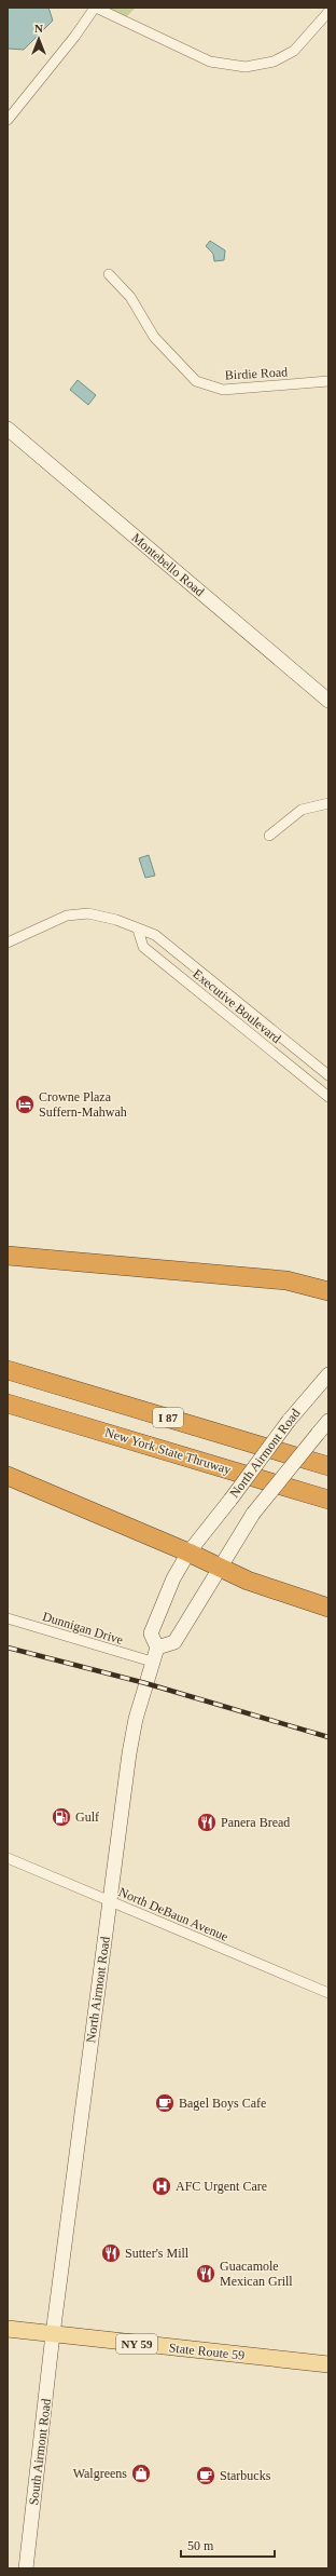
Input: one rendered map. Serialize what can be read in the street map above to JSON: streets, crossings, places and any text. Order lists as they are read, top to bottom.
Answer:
{
  "streets": {
    "highway": ["I 87", "New York State Thruway"],
    "main road": ["NY 59", "State Route 59"],
    "street": [
      "Birdie Road",
      "Montebello Road",
      "Executive Boulevard",
      "North Airmont Road",
      "Dunnigan Drive",
      "North DeBaun Avenue",
      "South Airmont Road"
    ]
  },
  "crossings": [
    ["North Airmont Road", "Dunnigan Drive"],
    ["North Airmont Road", "North DeBaun Avenue"],
    ["North Airmont Road", "State Route 59"],
    ["North Airmont Road", "South Airmont Road"],
    ["State Route 59", "South Airmont Road"]
  ],
  "places": {
    "hotel": ["Crowne Plaza Suffern-Mahwah"],
    "fuel station": ["Gulf"],
    "restaurant": ["Panera Bread", "Sutter's Mill", "Guacamole Mexican Grill"],
    "cafe": ["Bagel Boys Cafe", "Starbucks"],
    "hospital": ["AFC Urgent Care"],
    "shop": ["Walgreens"]
  },
  "scale_bar": "50 m",
  "north": "top"
}
